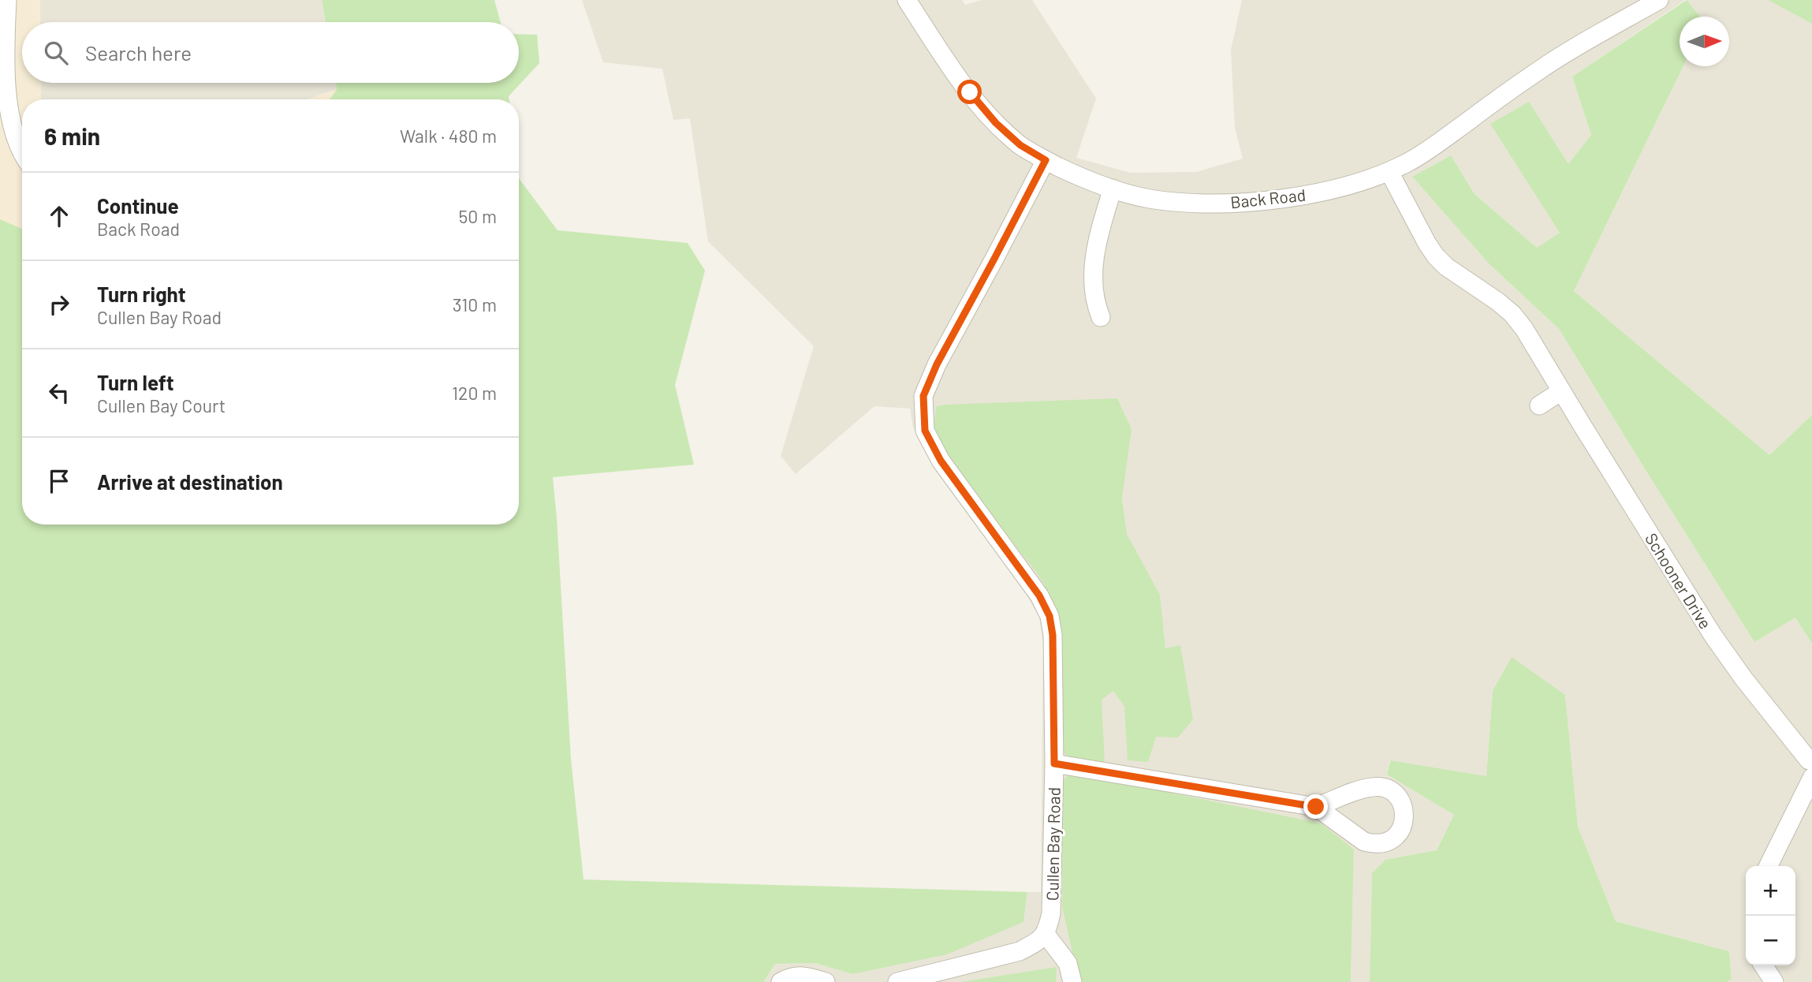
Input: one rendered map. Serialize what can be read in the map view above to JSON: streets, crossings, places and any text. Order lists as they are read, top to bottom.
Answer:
{
  "streets": {
    "street": ["Back Road", "Schooner Drive", "Cullen Bay Road"]
  },
  "crossings": [
    ["Back Road", "Schooner Drive"],
    ["Back Road", "Cullen Bay Road"]
  ],
  "north": "right",
  "page": {
    "search": "Search here",
    "heading": ["6 min", "Walk · 480 m"],
    "list": [
      ["Continue", "Back Road", "50 m"],
      ["Turn right", "Cullen Bay Road", "310 m"],
      ["Turn left", "Cullen Bay Court", "120 m"],
      "Arrive at destination"
    ],
    "map_buttons": ["+", "−"]
  }
}
